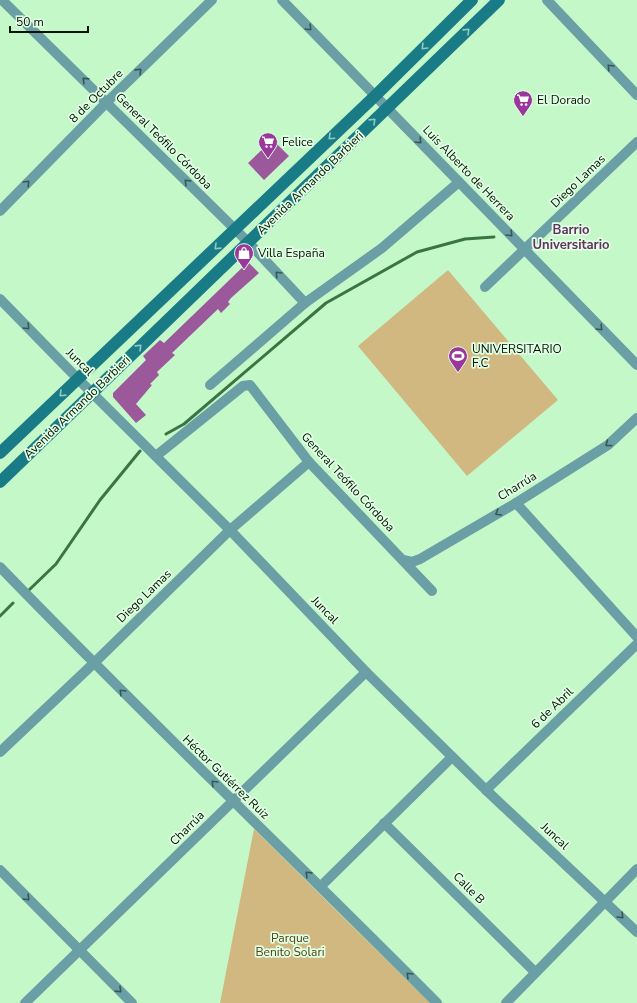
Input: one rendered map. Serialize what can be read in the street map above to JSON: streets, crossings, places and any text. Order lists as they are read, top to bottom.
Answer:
{
  "streets": {
    "street": [
      "8 de Octubre",
      "General Teófilo Córdoba",
      "Luis Alberto de Herrera",
      "Diego Lamas",
      "Avenida Armando Barbieri",
      "Juncal",
      "Charrúa",
      "6 de Abril",
      "Héctor Gutiérrez Ruiz",
      "Calle B"
    ]
  },
  "crossings": [
    ["8 de Octubre", "General Teófilo Córdoba"],
    ["General Teófilo Córdoba", "Diego Lamas"],
    ["General Teófilo Córdoba", "Avenida Armando Barbieri"],
    ["General Teófilo Córdoba", "Juncal"],
    ["General Teófilo Córdoba", "Charrúa"],
    ["Luis Alberto de Herrera", "Diego Lamas"],
    ["Luis Alberto de Herrera", "Avenida Armando Barbieri"],
    ["Diego Lamas", "Juncal"],
    ["Diego Lamas", "Héctor Gutiérrez Ruiz"],
    ["Avenida Armando Barbieri", "Juncal"],
    ["Juncal", "Charrúa"],
    ["Juncal", "6 de Abril"],
    ["Charrúa", "Héctor Gutiérrez Ruiz"]
  ],
  "one_way": [
    "8 de Octubre",
    "General Teófilo Córdoba",
    "Luis Alberto de Herrera",
    "Charrúa",
    "Héctor Gutiérrez Ruiz"
  ],
  "districts": ["Barrio Universitario"],
  "parks": ["Parque Benito Solari"],
  "places": {
    "supermarket": ["El Dorado", "Felice"],
    "shop": ["Villa España"],
    "sports": ["UNIVERSITARIO F.C"]
  },
  "scale_bar": "50 m"
}
